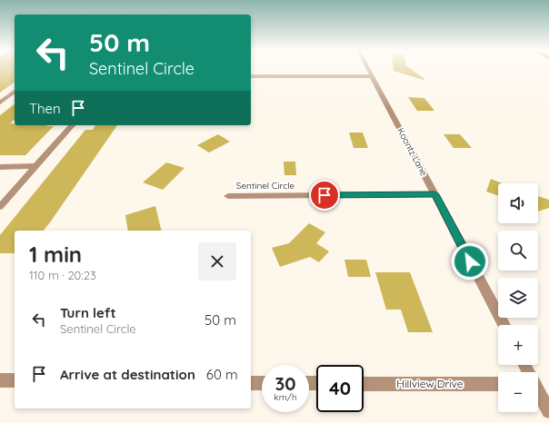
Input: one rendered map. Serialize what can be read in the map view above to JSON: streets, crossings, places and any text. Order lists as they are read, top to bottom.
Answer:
{
  "streets": {
    "street": ["Koontz Lane", "Sentinel Circle", "Hillview Drive"]
  },
  "crossings": [
    ["Koontz Lane", "Sentinel Circle"]
  ],
  "page": {
    "turn": ["50 m", "Sentinel Circle"],
    "then": "Then",
    "map_buttons": ["+", "−"],
    "heading": ["1 min", "110 m · 20:23"],
    "list": [
      {
        "name": "Turn left",
        "note": "Sentinel Circle",
        "value": "50 m"
      },
      {
        "name": "Arrive at destination",
        "value": "60 m"
      }
    ],
    "speed": "30 km/h",
    "limit": "40"
  }
}
